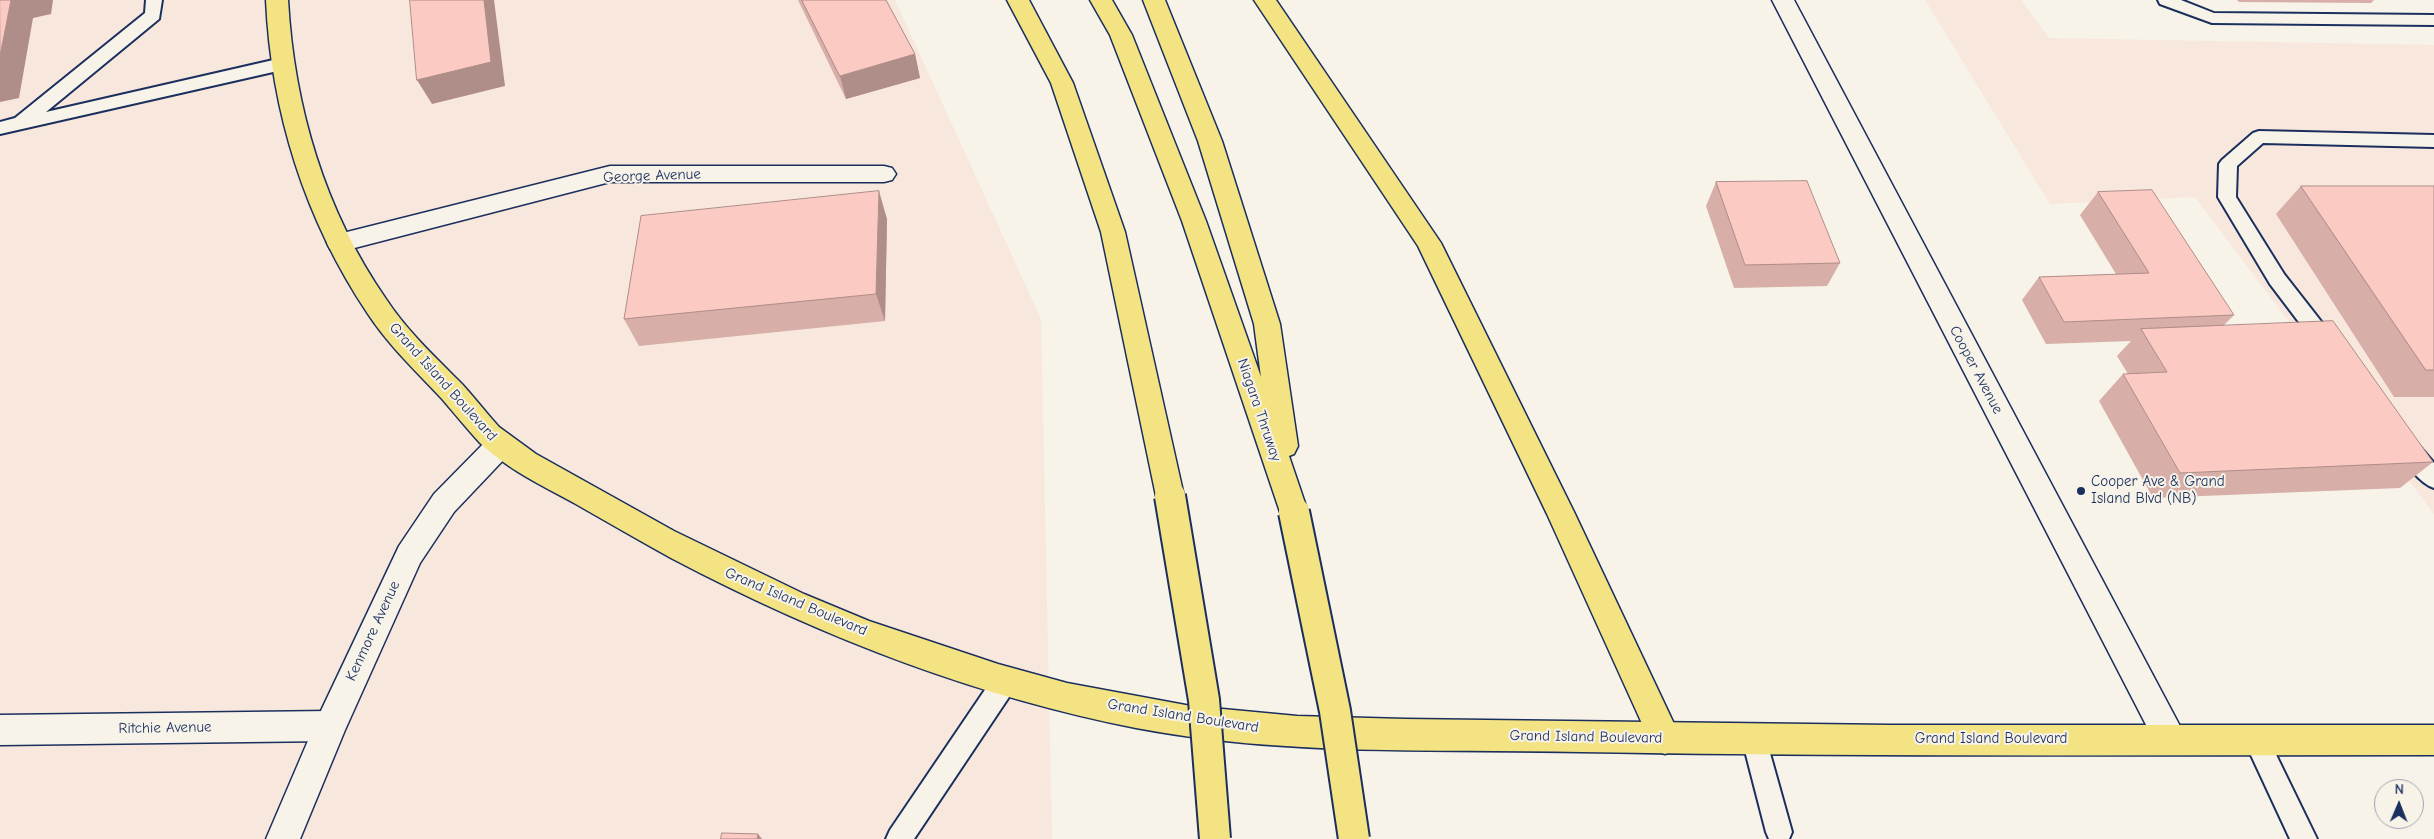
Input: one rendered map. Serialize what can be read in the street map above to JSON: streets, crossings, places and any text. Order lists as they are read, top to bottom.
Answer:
{
  "streets": {
    "main road": ["Grand Island Boulevard", "Niagara Thruway"],
    "street": [
      "George Avenue",
      "Cooper Avenue",
      "Kenmore Avenue",
      "Ritchie Avenue"
    ]
  },
  "crossings": [
    ["George Avenue", "Grand Island Boulevard"],
    ["Cooper Avenue", "Grand Island Boulevard"],
    ["Grand Island Boulevard", "Kenmore Avenue"],
    ["Kenmore Avenue", "Ritchie Avenue"]
  ],
  "places": ["Cooper Ave & Grand Island Blvd (NB)"],
  "north": "top"
}
